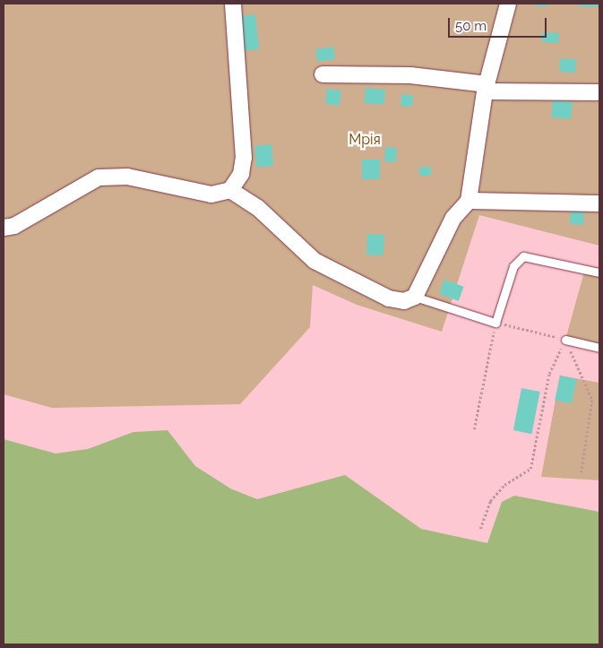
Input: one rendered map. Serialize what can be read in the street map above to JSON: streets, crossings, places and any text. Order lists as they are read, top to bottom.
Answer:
{
  "parks": ["Мрія"],
  "scale_bar": "50 m"
}
